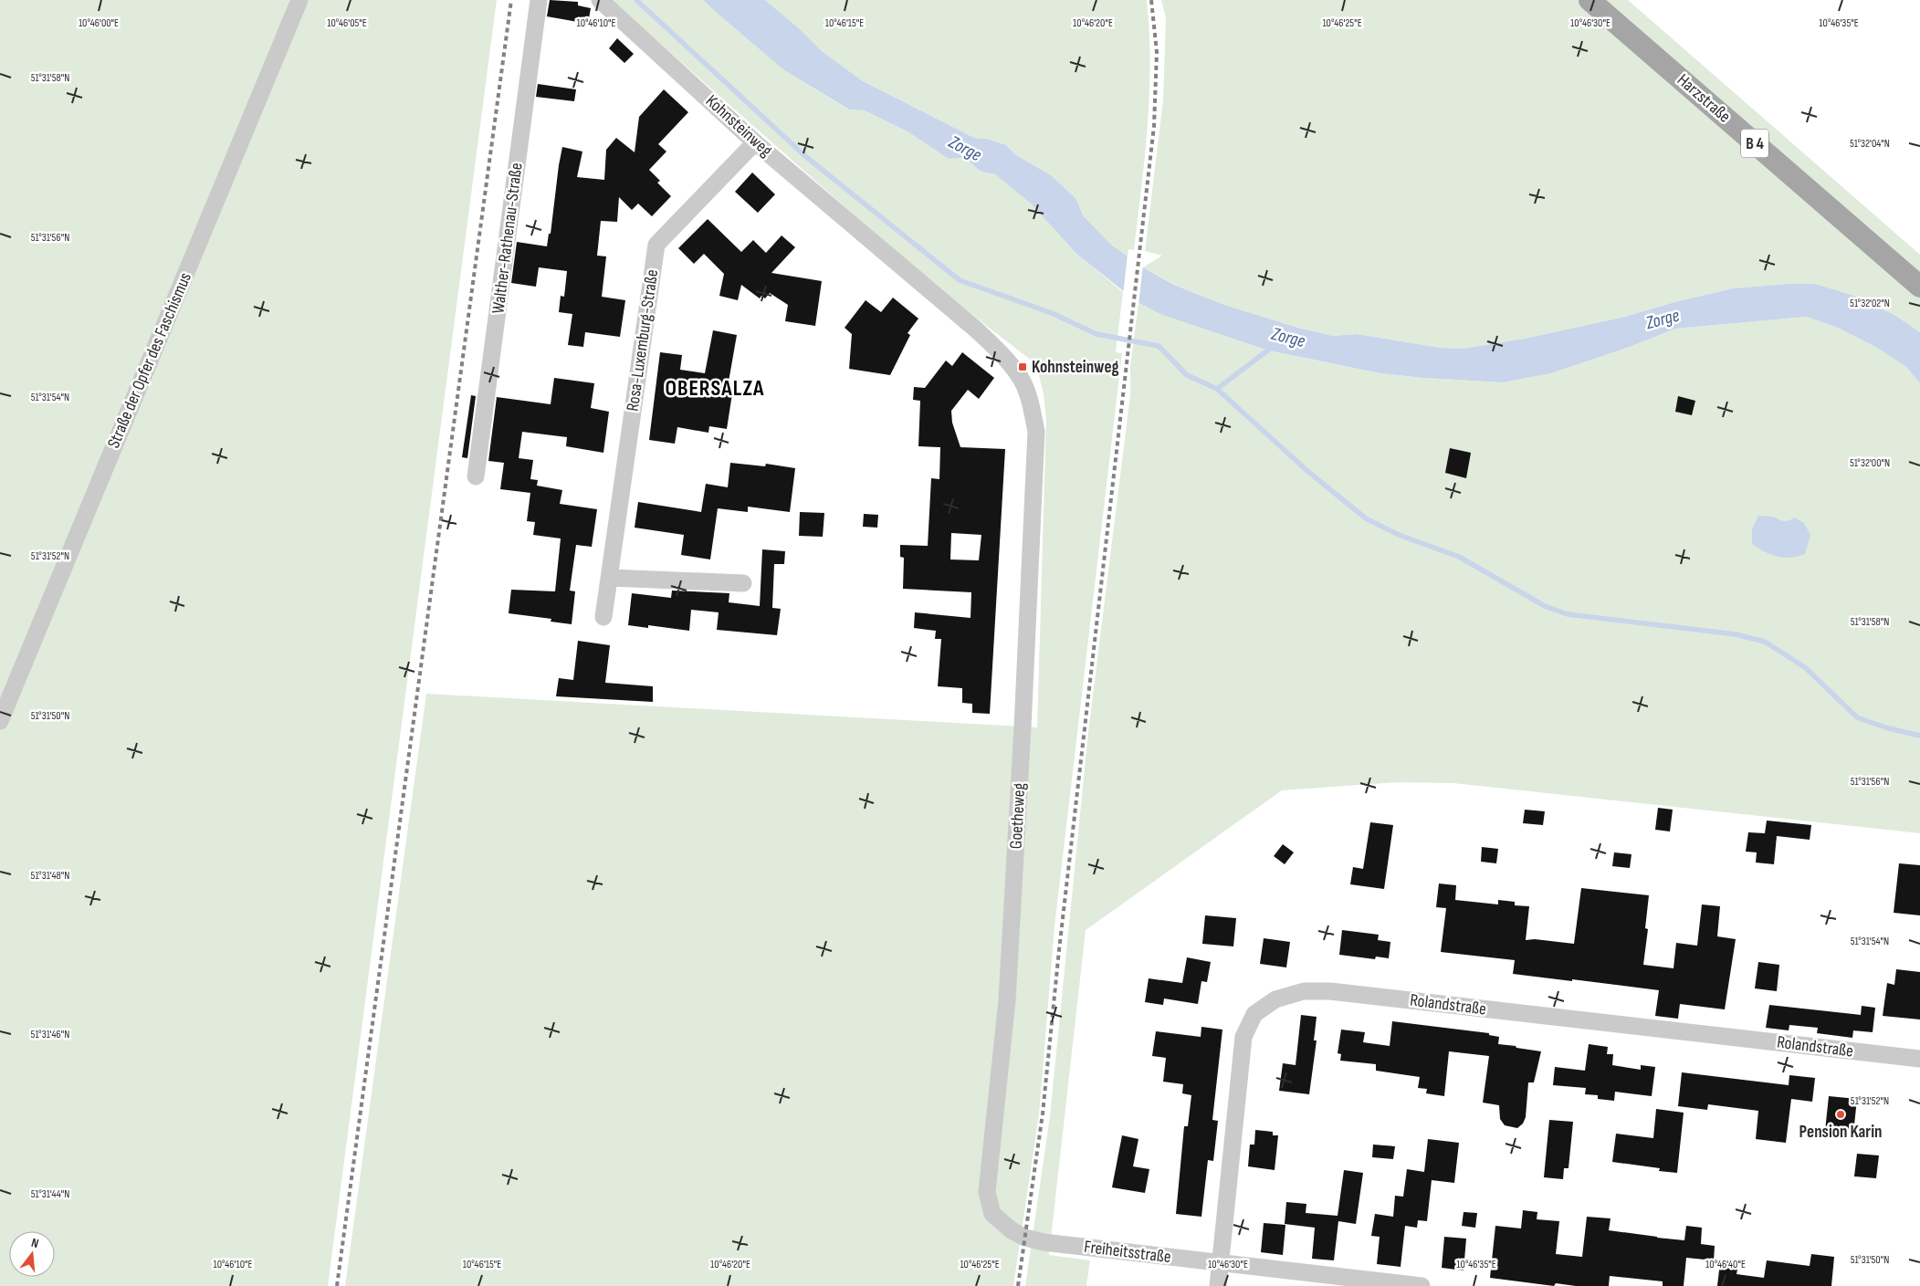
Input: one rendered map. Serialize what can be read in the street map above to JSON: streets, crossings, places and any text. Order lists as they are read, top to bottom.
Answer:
{
  "streets": {
    "main road": ["Harzstraße", "B 4"],
    "street": [
      "Kohnsteinweg",
      "Walther-Rathenau-Straße",
      "Rosa-Luxemburg-Straße",
      "Straße der Opfer des Faschismus",
      "Goetheweg",
      "Rolandstraße",
      "Freiheitsstraße"
    ]
  },
  "crossings": [
    ["Kohnsteinweg", "Rosa-Luxemburg-Straße"],
    ["Kohnsteinweg", "Goetheweg"],
    ["Goetheweg", "Freiheitsstraße"],
    ["Rolandstraße", "Freiheitsstraße"]
  ],
  "districts": ["OBERSALZA"],
  "water": ["Zorge"],
  "places": {
    "transit": ["Kohnsteinweg"],
    "other": ["Pension Karin"]
  },
  "north": "top",
  "coordinates": [
    "10°46'00\"E",
    "10°46'05\"E",
    "10°46'10\"E",
    "10°46'15\"E",
    "10°46'20\"E",
    "10°46'25\"E",
    "10°46'30\"E",
    "10°46'35\"E",
    "51°31'58\"N",
    "51°32'04\"N",
    "51°31'56\"N",
    "51°32'02\"N",
    "51°31'54\"N",
    "51°32'00\"N",
    "51°31'52\"N",
    "51°31'50\"N",
    "51°31'48\"N",
    "51°31'46\"N",
    "51°31'44\"N",
    "10°46'40\"E"
  ]
}
